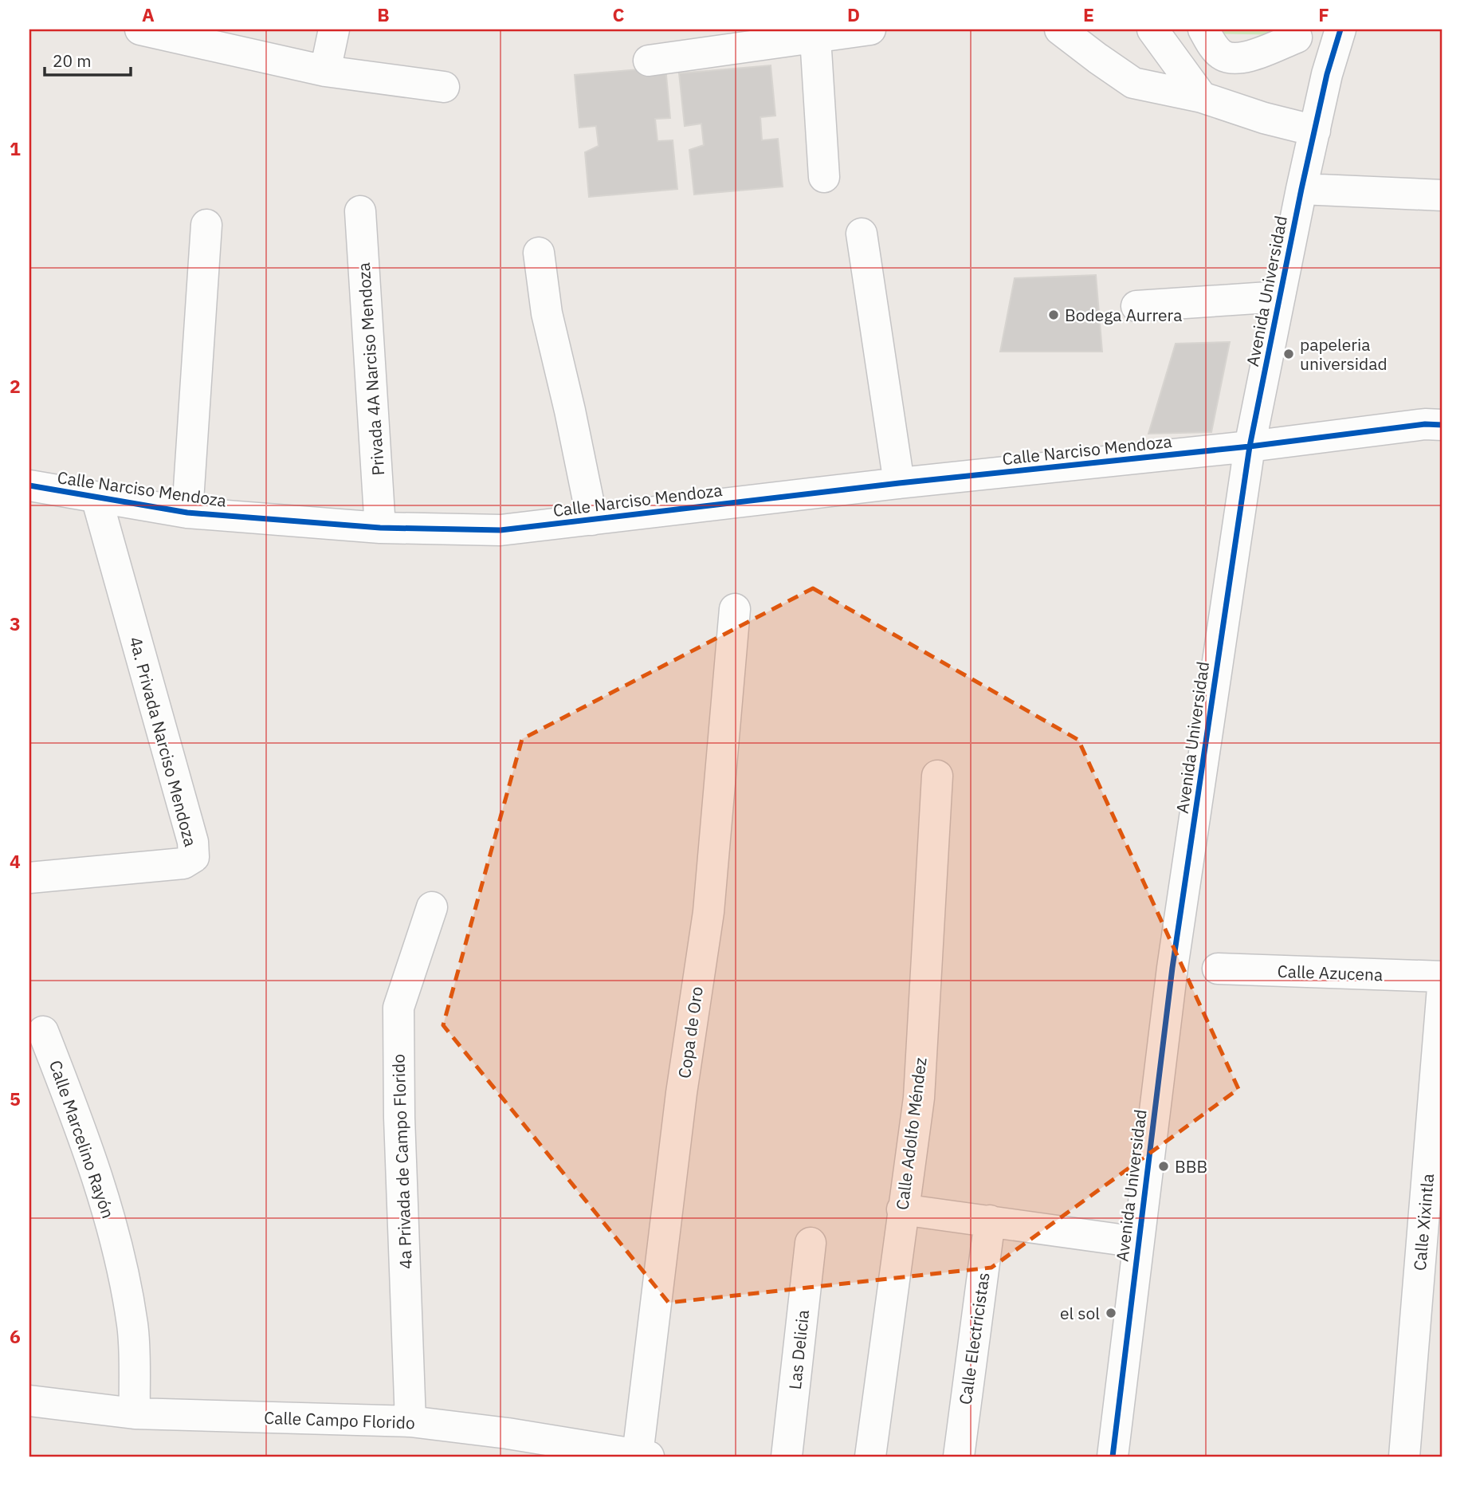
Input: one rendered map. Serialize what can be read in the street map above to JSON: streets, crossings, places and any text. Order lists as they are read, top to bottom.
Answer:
{
  "streets": {
    "street": [
      "Avenida Universidad",
      "Privada 4A Narciso Mendoza",
      "Calle Narciso Mendoza",
      "4a. Privada Narciso Mendoza",
      "Calle Azucena",
      "Copa de Oro",
      "Calle Adolfo Méndez",
      "Calle Marcelino Rayón",
      "4a Privada de Campo Florido",
      "Calle Xixintla",
      "Calle Electricistas",
      "Las Delicia",
      "Calle Campo Florido"
    ]
  },
  "crossings": [
    ["Avenida Universidad", "Calle Narciso Mendoza"],
    ["Privada 4A Narciso Mendoza", "Calle Narciso Mendoza"],
    ["Calle Narciso Mendoza", "4a. Privada Narciso Mendoza"],
    ["Copa de Oro", "Calle Campo Florido"],
    ["Calle Marcelino Rayón", "Calle Campo Florido"],
    ["4a Privada de Campo Florido", "Calle Campo Florido"]
  ],
  "places": [
    "Bodega Aurrera",
    "papeleria universidad",
    "BBB",
    "el sol"
  ],
  "scale_bar": "20 m",
  "grid": {
    "columns": [
      "A",
      "B",
      "C",
      "D",
      "E",
      "F"
    ],
    "rows": [
      "1",
      "2",
      "3",
      "4",
      "5",
      "6"
    ]
  }
}
